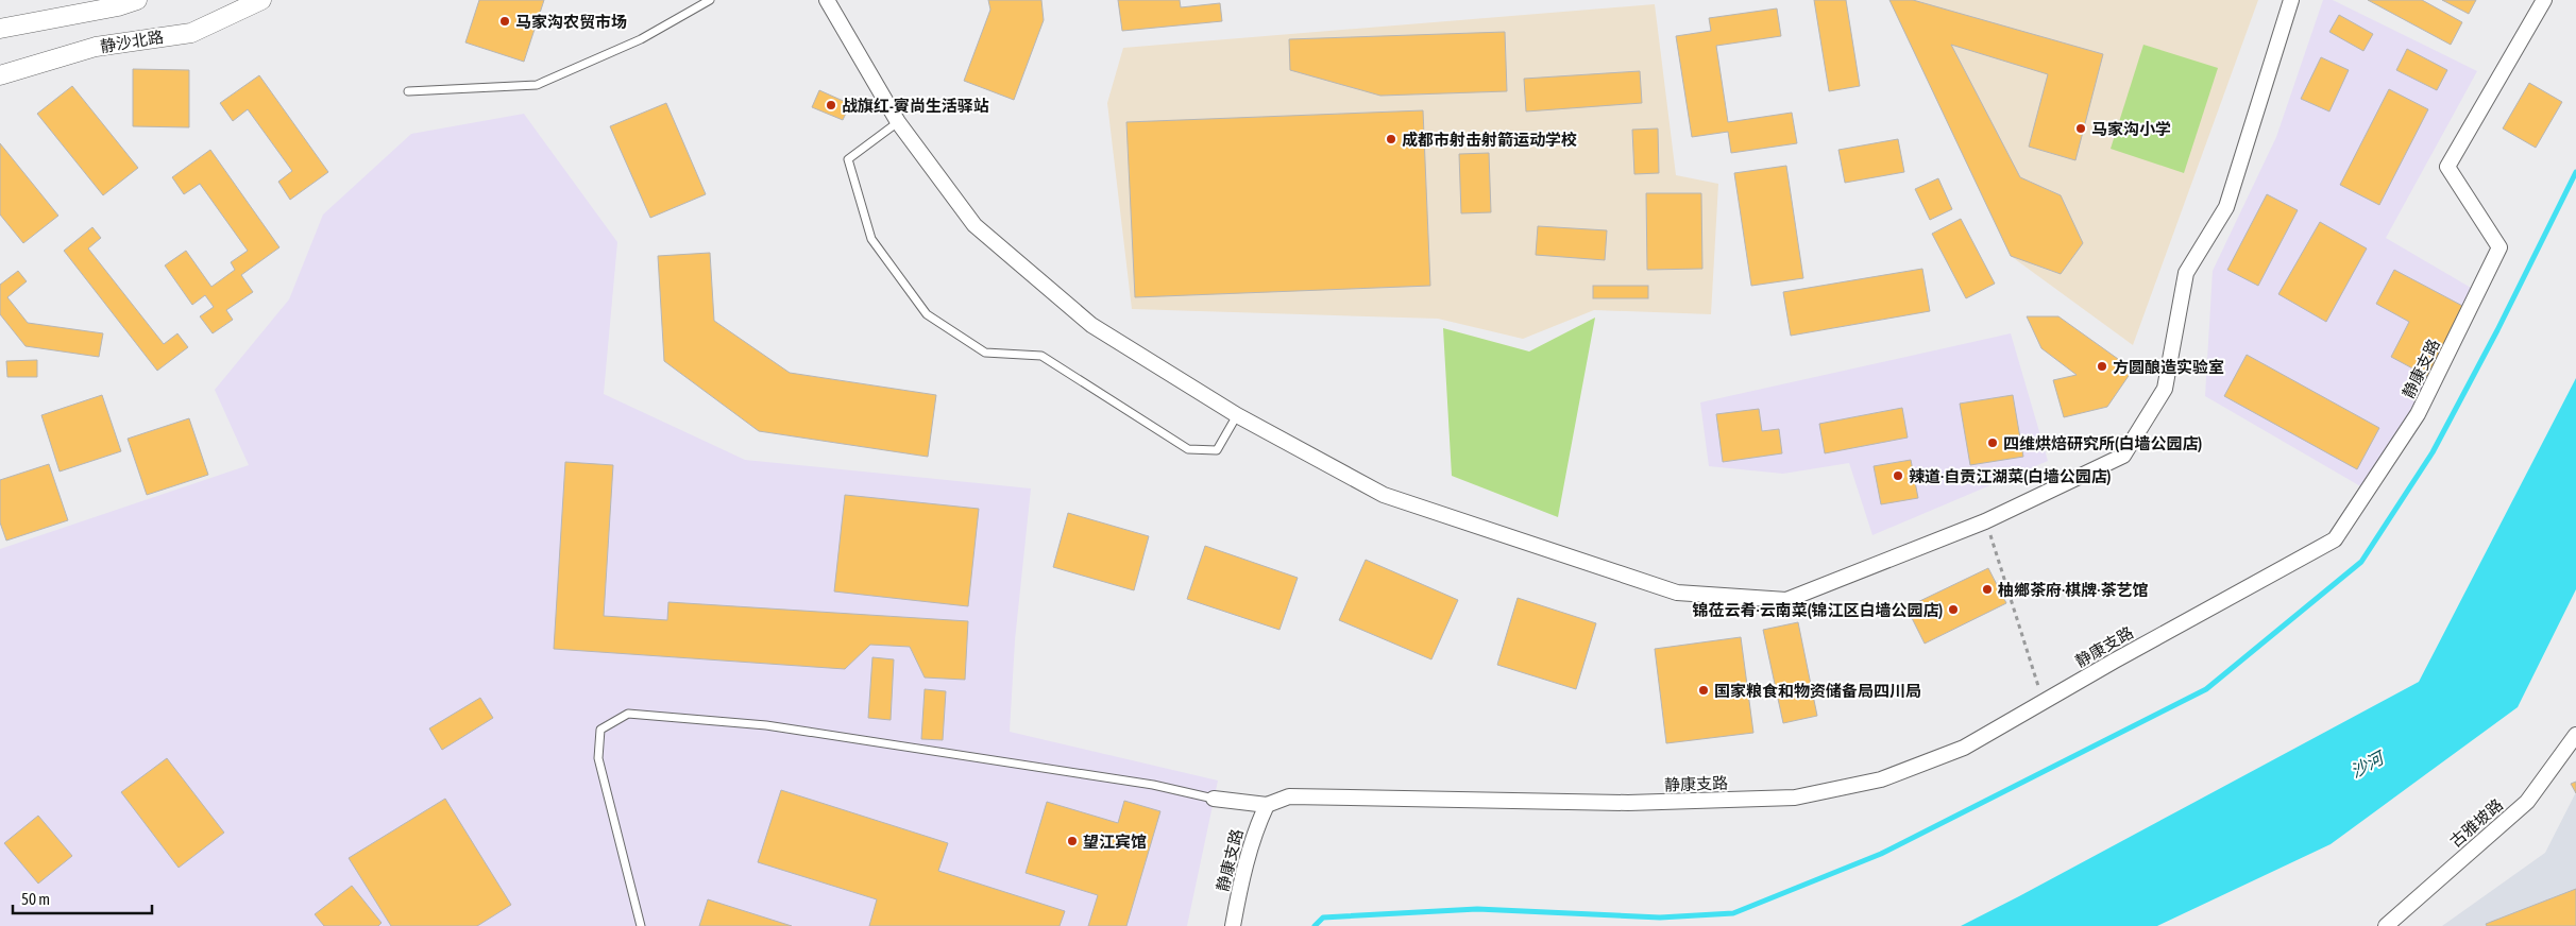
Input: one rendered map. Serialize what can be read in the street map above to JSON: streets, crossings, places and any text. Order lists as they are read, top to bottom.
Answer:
{
  "streets": {
    "street": ["静沙北路", "静康支路", "古雅坡路"]
  },
  "water": ["沙河"],
  "places": [
    "马家沟农贸市场",
    "战旗红-賨尚生活驿站",
    "马家沟小学",
    "成都市射击射箭运动学校",
    "方圆酿造实验室",
    "四维烘焙研究所(白墙公园店)",
    "辣道·自贡江湖菜(白墙公园店)",
    "柚鄉茶府·棋牌·茶艺馆",
    "锦莅云肴·云南菜(锦江区白墙公园店)",
    "国家粮食和物资储备局四川局",
    "望江宾馆"
  ],
  "scale_bar": "50 m"
}
